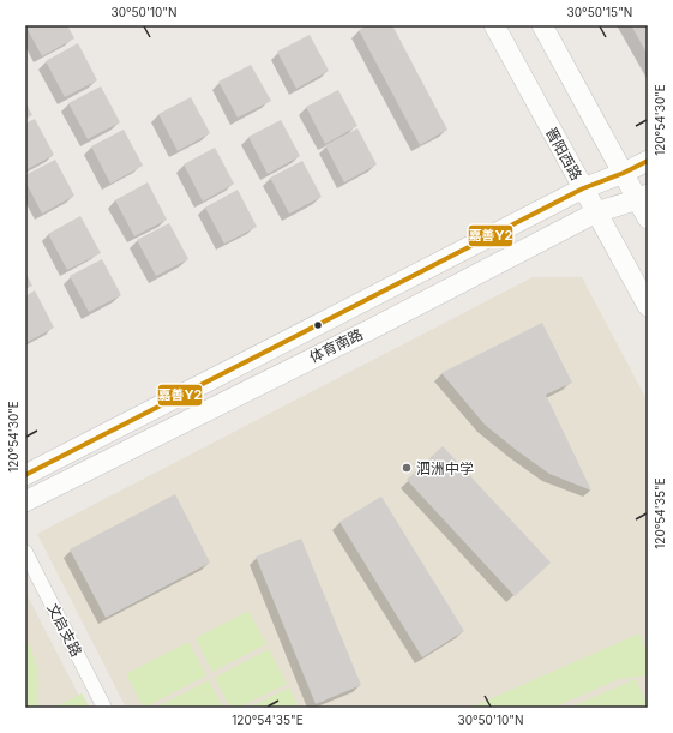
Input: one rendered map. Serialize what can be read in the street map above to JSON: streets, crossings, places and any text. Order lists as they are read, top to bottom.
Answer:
{
  "streets": {
    "main road": ["晋阳西路", "体育南路"],
    "street": ["文启支路"]
  },
  "crossings": [
    ["晋阳西路", "体育南路"]
  ],
  "places": ["泗洲中学"],
  "lines": ["transit line 嘉善Y2"],
  "coordinates": [
    "30°50'10\"N",
    "30°50'15\"N",
    "120°54'30\"E",
    "120°54'35\"E"
  ]
}
